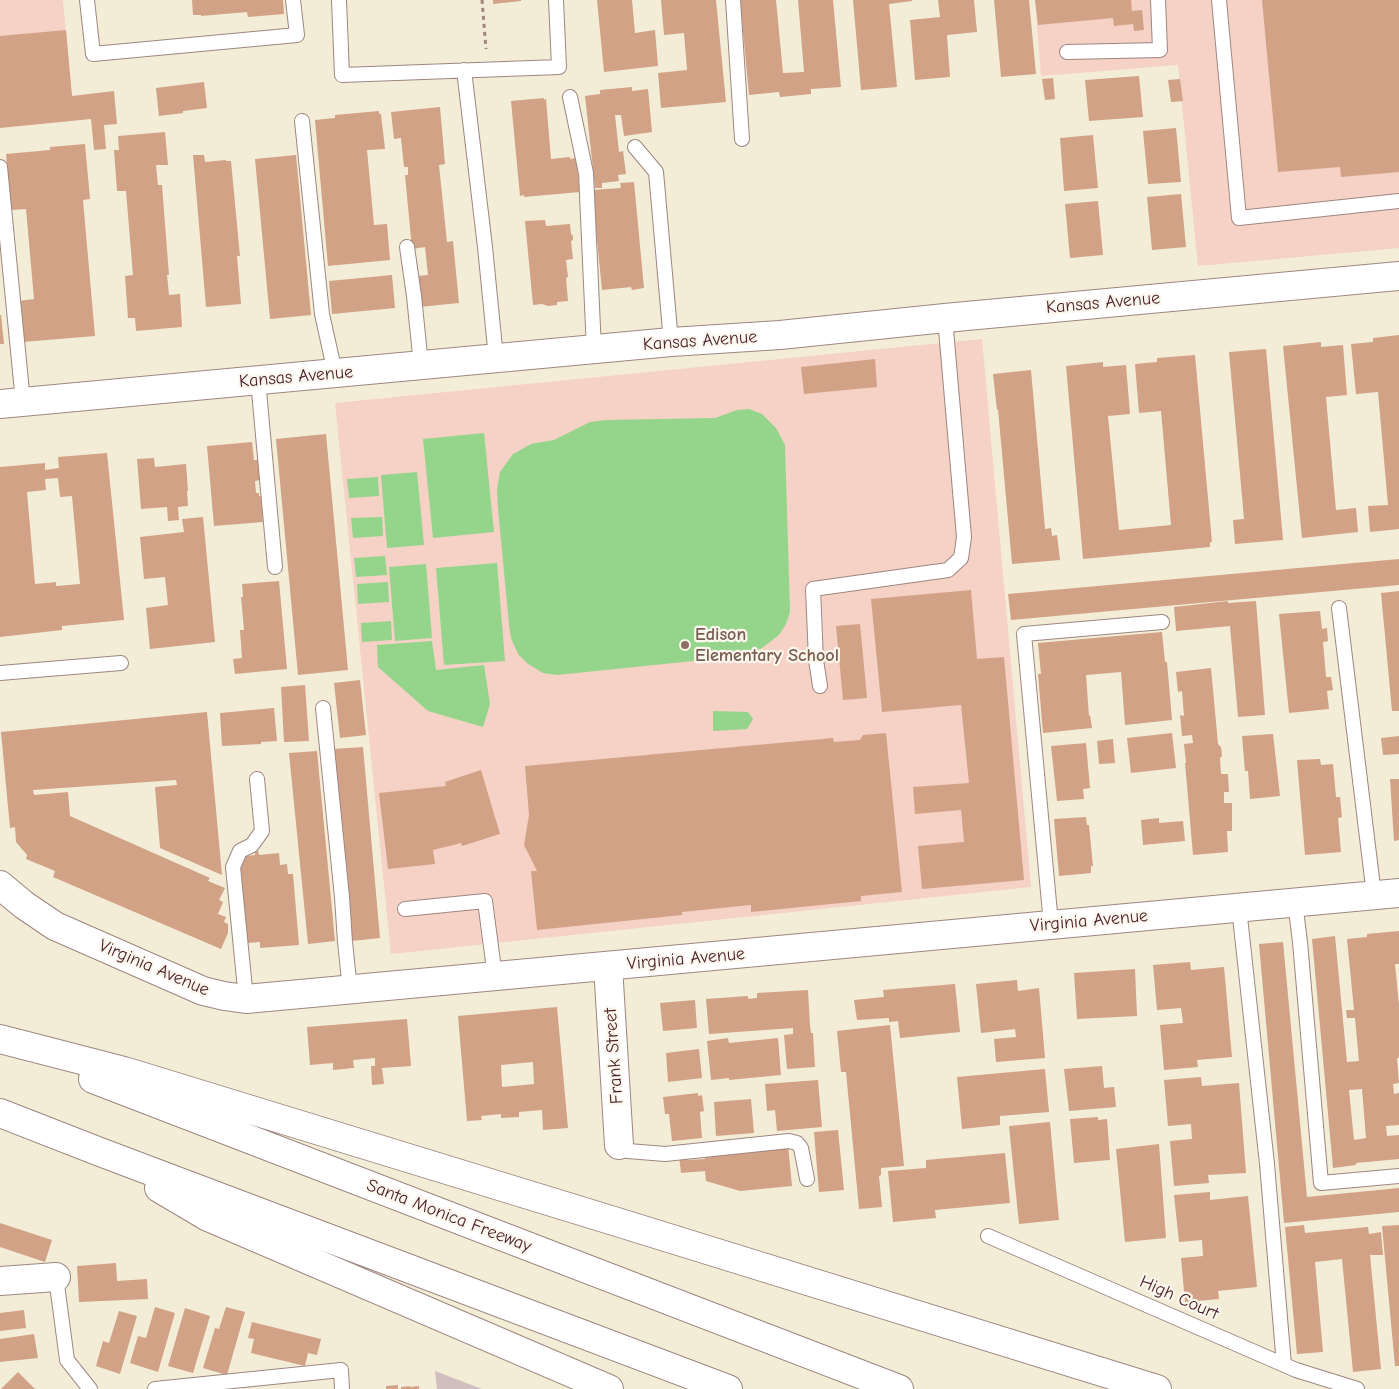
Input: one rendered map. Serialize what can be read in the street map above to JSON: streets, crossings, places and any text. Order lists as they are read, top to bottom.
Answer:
{
  "streets": {
    "main road": [
      "Kansas Avenue",
      "Virginia Avenue",
      "Frank Street",
      "Santa Monica Freeway"
    ],
    "lane": ["High Court"]
  },
  "crossings": [
    ["Virginia Avenue", "Frank Street"]
  ],
  "places": ["Edison Elementary School"]
}
